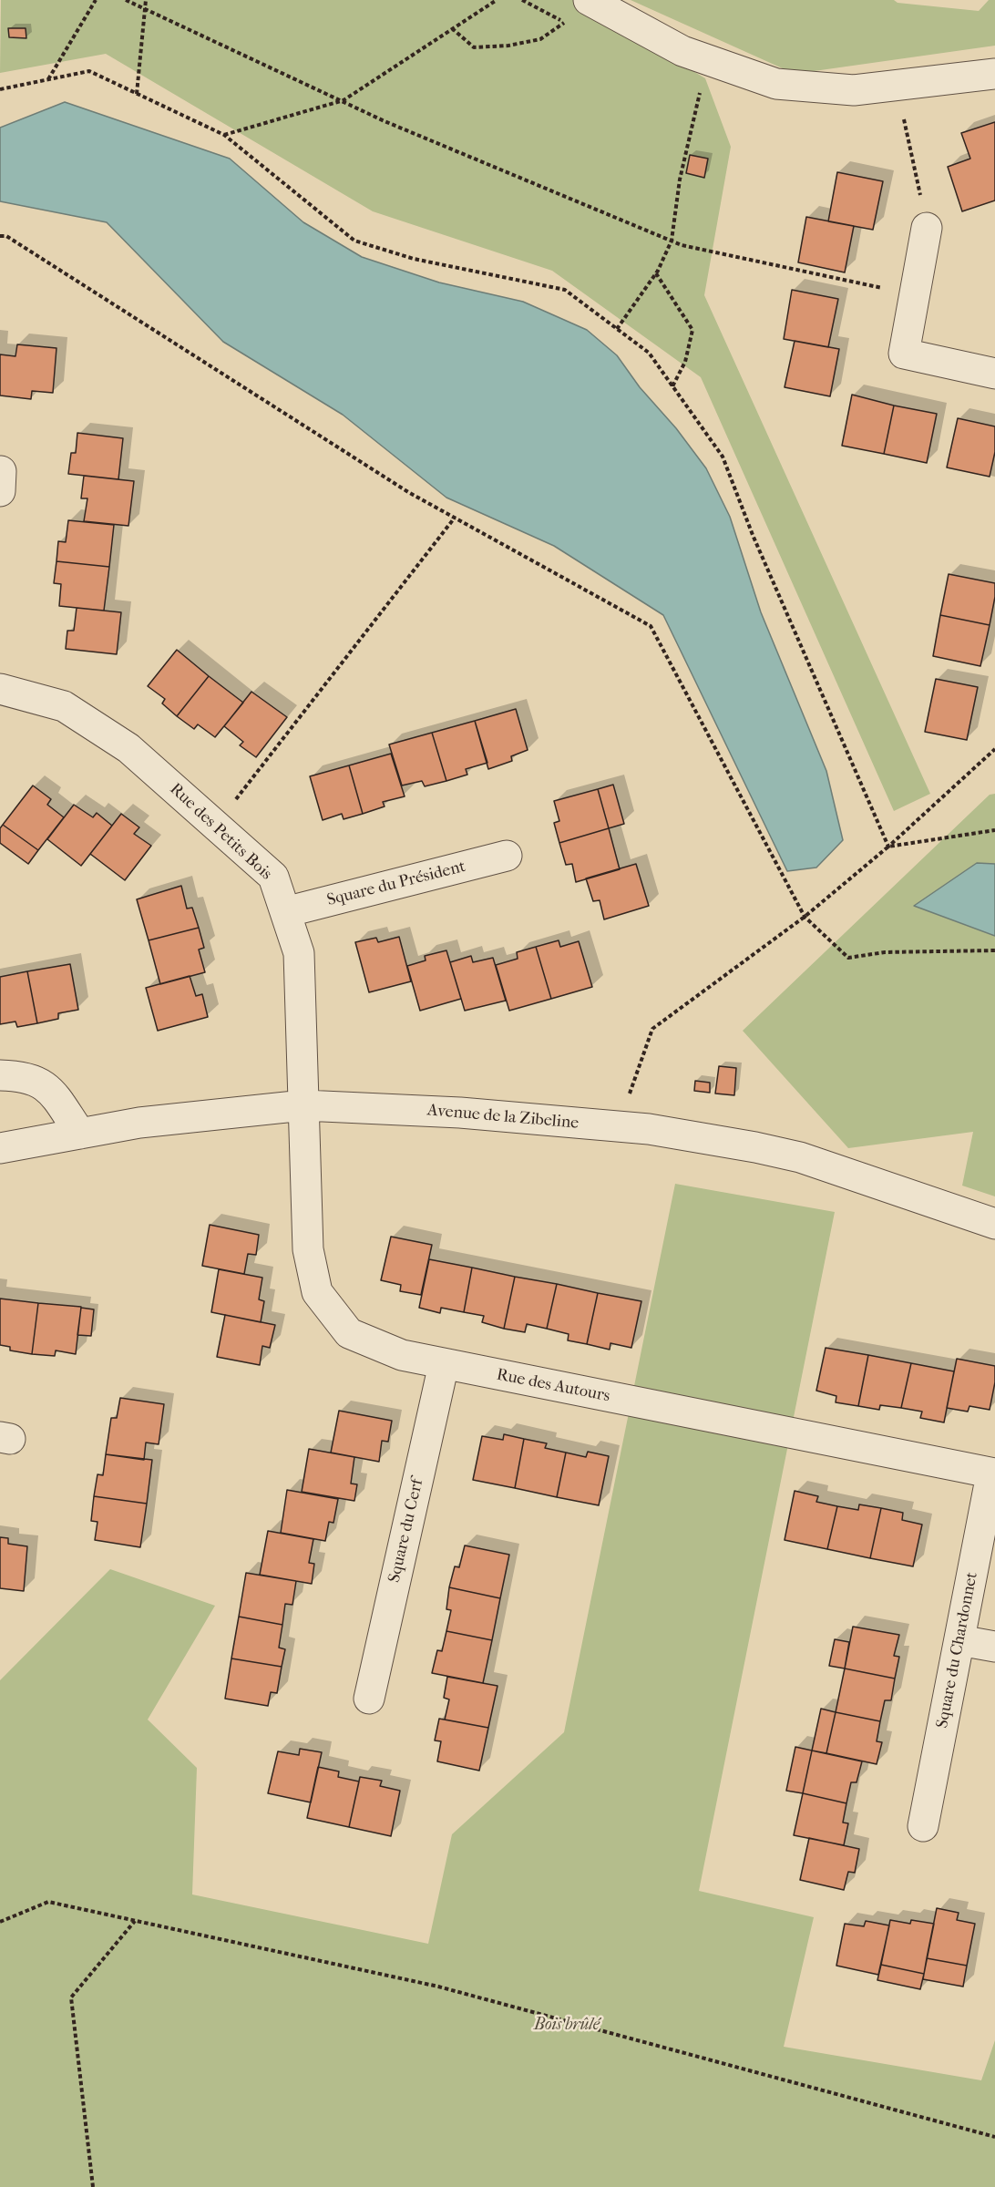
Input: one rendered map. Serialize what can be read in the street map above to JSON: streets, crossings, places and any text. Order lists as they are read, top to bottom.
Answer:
{
  "streets": {
    "street": [
      "Rue des Petits Bois",
      "Square du Président",
      "Avenue de la Zibeline",
      "Rue des Autours",
      "Square du Cerf",
      "Square du Chardonnet"
    ]
  },
  "crossings": [
    ["Rue des Petits Bois", "Square du Président"],
    ["Rue des Petits Bois", "Avenue de la Zibeline"],
    ["Rue des Petits Bois", "Rue des Autours"],
    ["Avenue de la Zibeline", "Rue des Autours"],
    ["Rue des Autours", "Square du Cerf"],
    ["Rue des Autours", "Square du Chardonnet"]
  ],
  "parks": ["Bois brûlé"]
}
